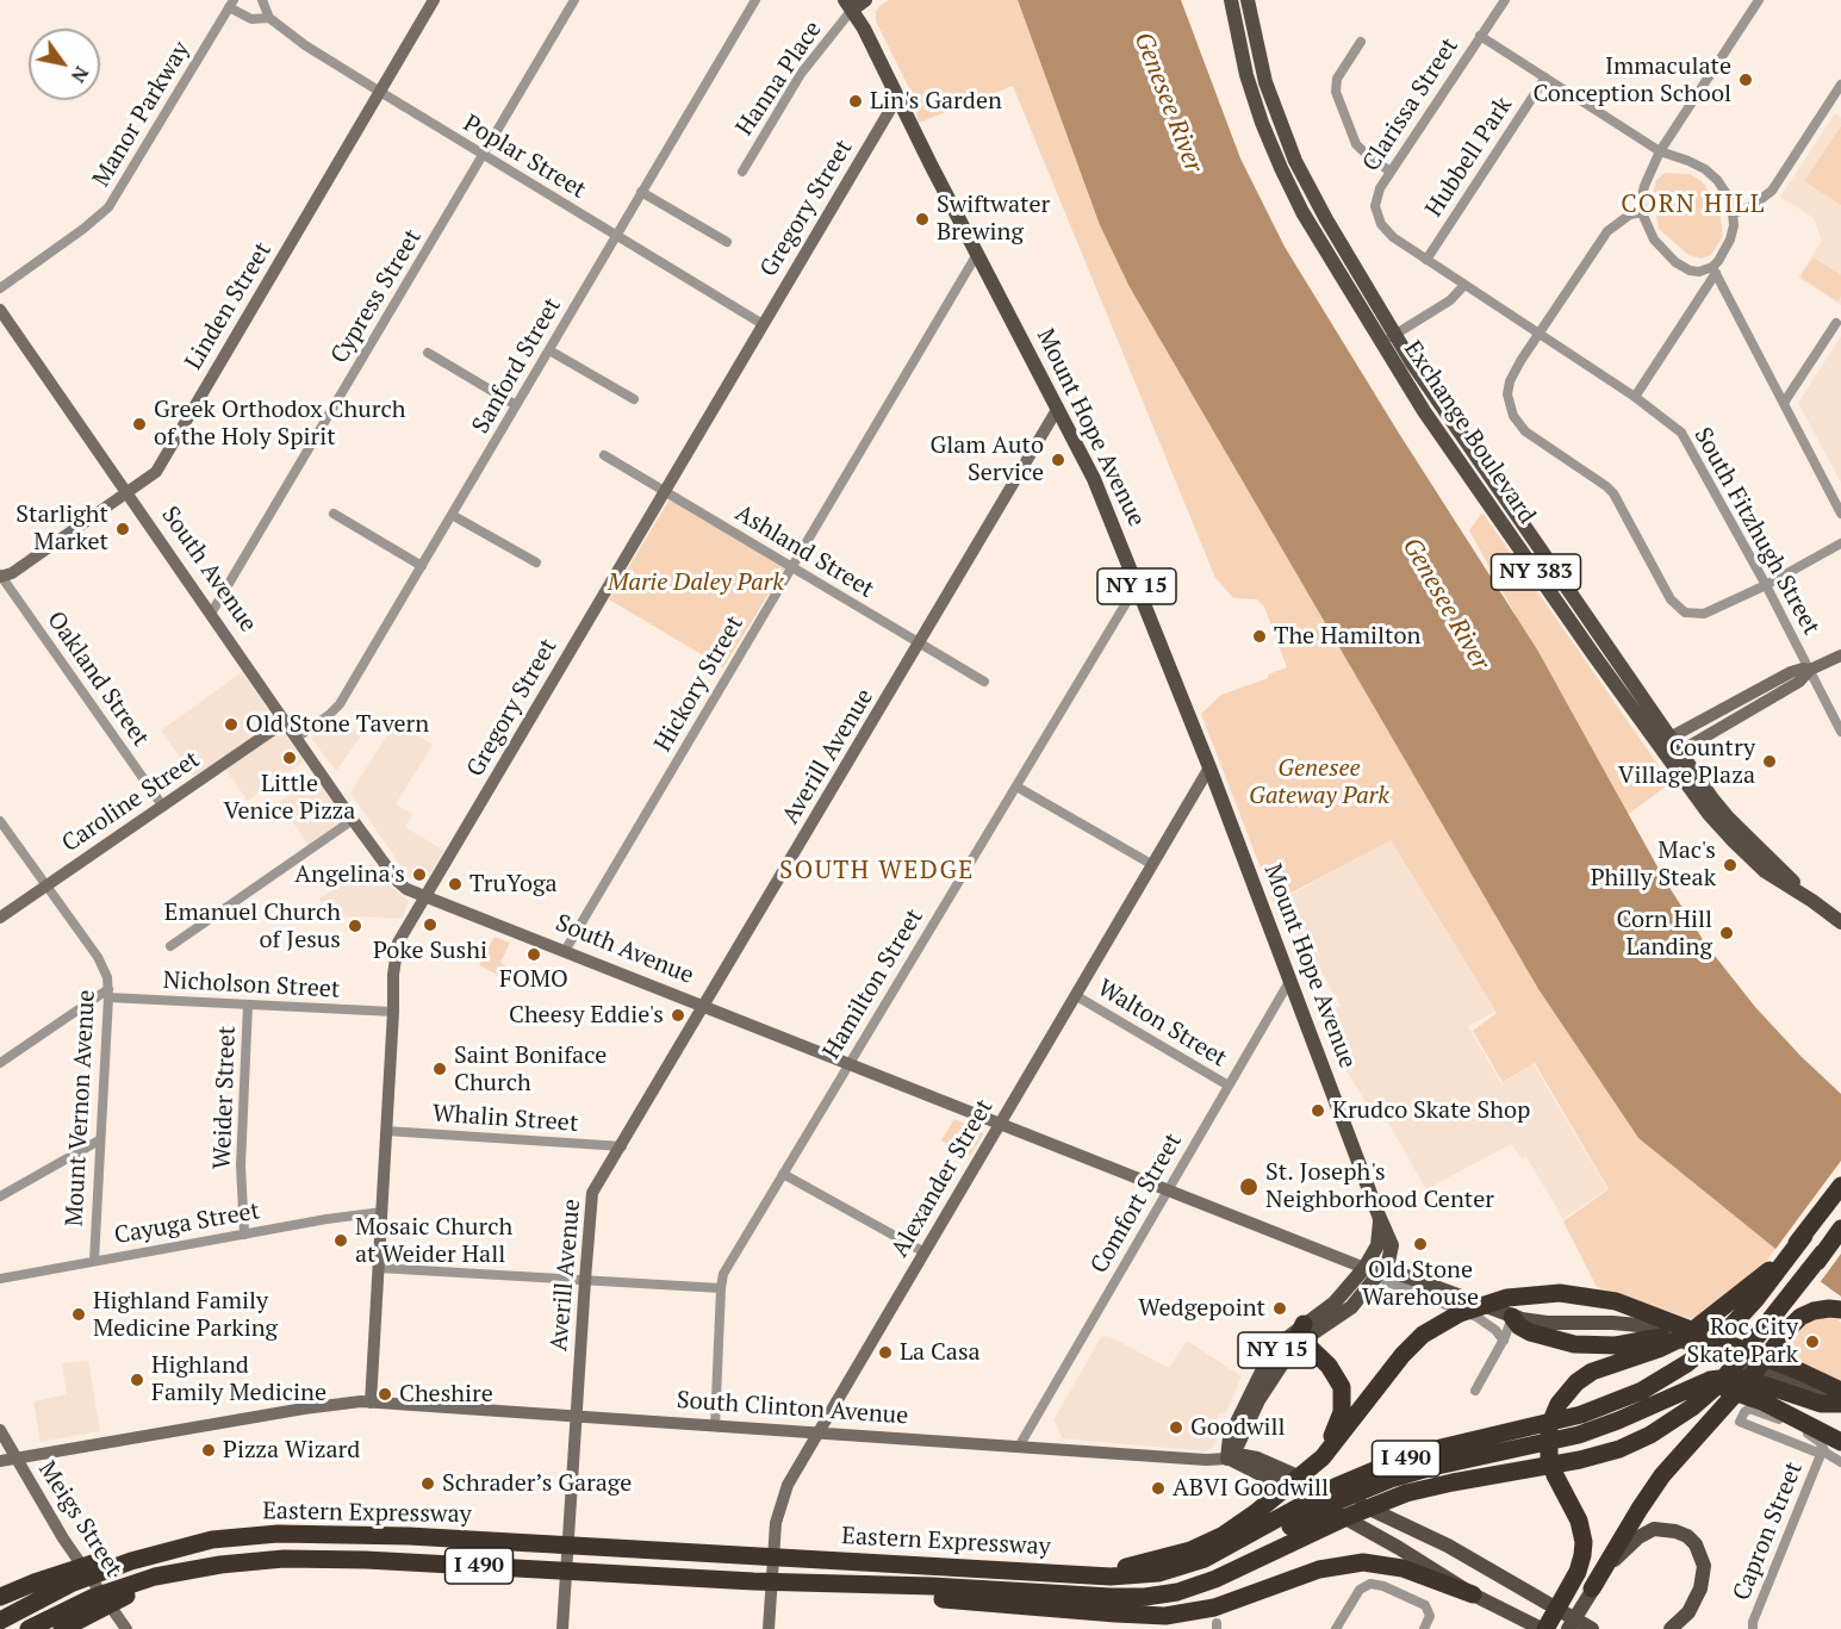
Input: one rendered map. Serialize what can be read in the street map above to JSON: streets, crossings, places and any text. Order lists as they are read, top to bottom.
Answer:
{
  "streets": {
    "highway": ["I 490", "Eastern Expressway"],
    "main road": [
      "Mount Hope Avenue",
      "Exchange Boulevard",
      "South Avenue",
      "NY 383",
      "NY 15",
      "South Clinton Avenue"
    ],
    "street": [
      "Hanna Place",
      "Clarissa Street",
      "Manor Parkway",
      "Poplar Street",
      "Hubbell Park",
      "Gregory Street",
      "Cypress Street",
      "Linden Street",
      "Sanford Street",
      "South Fitzhugh Street",
      "Ashland Street",
      "Oakland Street",
      "Hickory Street",
      "Averill Avenue",
      "Caroline Street",
      "Hamilton Street",
      "Nicholson Street",
      "Walton Street",
      "Weider Street",
      "Mount Vernon Avenue",
      "Whalin Street",
      "Alexander Street",
      "Comfort Street",
      "Cayuga Street",
      "Meigs Street",
      "Capron Street"
    ]
  },
  "crossings": [
    ["Hanna Place", "Mount Hope Avenue"],
    ["Clarissa Street", "Hubbell Park"],
    ["Clarissa Street", "South Fitzhugh Street"],
    ["Manor Parkway", "Poplar Street"],
    ["Poplar Street", "Gregory Street"],
    ["Poplar Street", "Cypress Street"],
    ["Poplar Street", "Linden Street"],
    ["Poplar Street", "Sanford Street"],
    ["Hubbell Park", "South Fitzhugh Street"],
    ["Gregory Street", "Mount Hope Avenue"],
    ["Gregory Street", "Ashland Street"],
    ["Gregory Street", "South Avenue"],
    ["Gregory Street", "Nicholson Street"],
    ["Gregory Street", "Whalin Street"],
    ["Gregory Street", "Cayuga Street"],
    ["Gregory Street", "South Clinton Avenue"],
    ["Cypress Street", "South Avenue"],
    ["Linden Street", "South Avenue"],
    ["Linden Street", "Oakland Street"],
    ["Sanford Street", "South Avenue"],
    ["Mount Hope Avenue", "South Avenue"],
    ["Mount Hope Avenue", "NY 15"],
    ["Mount Hope Avenue", "Hickory Street"],
    ["Mount Hope Avenue", "Averill Avenue"],
    ["Mount Hope Avenue", "Hamilton Street"],
    ["Mount Hope Avenue", "Alexander Street"],
    ["Mount Hope Avenue", "Comfort Street"],
    ["Ashland Street", "Hickory Street"],
    ["Ashland Street", "Averill Avenue"],
    ["South Avenue", "NY 15"],
    ["South Avenue", "Hickory Street"],
    ["South Avenue", "Averill Avenue"],
    ["South Avenue", "Caroline Street"],
    ["South Avenue", "Hamilton Street"],
    ["South Avenue", "Alexander Street"],
    ["South Avenue", "Comfort Street"],
    ["Oakland Street", "Caroline Street"],
    ["Averill Avenue", "Whalin Street"],
    ["Averill Avenue", "South Clinton Avenue"],
    ["Caroline Street", "Mount Vernon Avenue"],
    ["Hamilton Street", "South Clinton Avenue"],
    ["Nicholson Street", "Weider Street"],
    ["Nicholson Street", "Mount Vernon Avenue"],
    ["Walton Street", "Alexander Street"],
    ["Walton Street", "Comfort Street"],
    ["Weider Street", "Cayuga Street"],
    ["Mount Vernon Avenue", "Cayuga Street"],
    ["Alexander Street", "South Clinton Avenue"],
    ["Comfort Street", "South Clinton Avenue"],
    ["South Clinton Avenue", "Meigs Street"],
    ["I 490", "Eastern Expressway"]
  ],
  "districts": ["CORN HILL", "SOUTH WEDGE"],
  "water": ["Genesee River"],
  "parks": ["Marie Daley Park", "Genesee Gateway Park"],
  "places": [
    "Immaculate Conception School",
    "Lin's Garden",
    "Swiftwater Brewing",
    "Greek Orthodox Church of the Holy Spirit",
    "Glam Auto Service",
    "Starlight Market",
    "The Hamilton",
    "Old Stone Tavern",
    "Little Venice Pizza",
    "Country Village Plaza",
    "Mac's Philly Steak",
    "Angelina's",
    "TruYoga",
    "Poke Sushi",
    "Emanuel Church of Jesus",
    "Corn Hill Landing",
    "FOMO",
    "Cheesy Eddie's",
    "Saint Boniface Church",
    "Krudco Skate Shop",
    "St. Joseph's Neighborhood Center",
    "Mosaic Church at Weider Hall",
    "Old Stone Warehouse",
    "Wedgepoint",
    "Highland Family Medicine Parking",
    "Roc City Skate Park",
    "La Casa",
    "Highland Family Medicine",
    "Cheshire",
    "Goodwill",
    "Pizza Wizard",
    "Schrader’s Garage",
    "ABVI Goodwill"
  ],
  "north": "bottom right"
}
